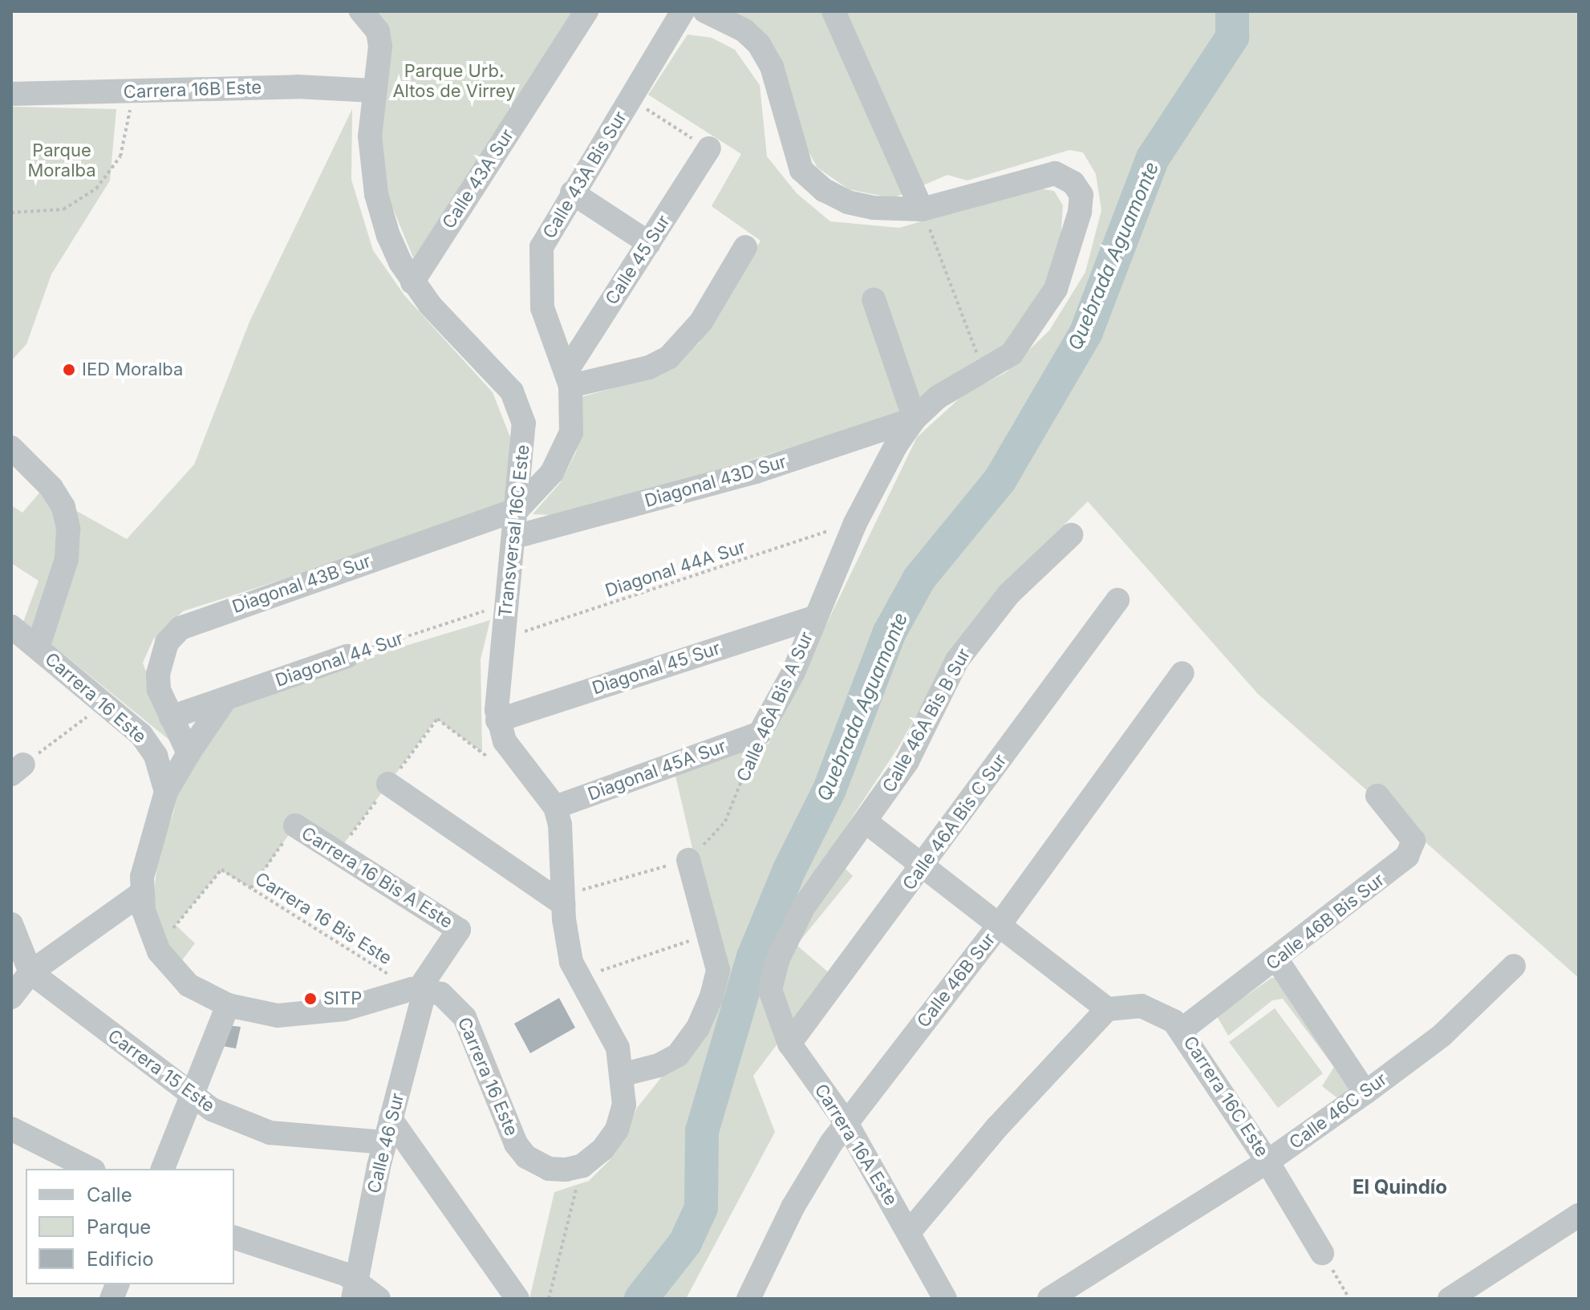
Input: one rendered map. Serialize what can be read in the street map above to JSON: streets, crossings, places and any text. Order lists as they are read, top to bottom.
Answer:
{
  "streets": {
    "street": [
      "Carrera 16B Este",
      "Calle 43A Bis Sur",
      "Calle 43A Sur",
      "Calle 45 Sur",
      "Diagonal 43D Sur",
      "Transversal 16C Este",
      "Diagonal 43B Sur",
      "Diagonal 44 Sur",
      "Diagonal 45 Sur",
      "Carrera 16 Este",
      "Calle 46A Bis A Sur",
      "Calle 46A Bis B Sur",
      "Diagonal 45A Sur",
      "Calle 46A Bis C Sur",
      "Carrera 16 Bis A Este",
      "Calle 46B Bis Sur",
      "Calle 46B Sur",
      "Carrera 15 Este",
      "Carrera 16C Este",
      "Calle 46C Sur",
      "Calle 46 Sur",
      "Carrera 16A Este"
    ],
    "path": ["Diagonal 44A Sur", "Carrera 16 Bis Este"]
  },
  "crossings": [
    ["Carrera 16B Este", "Transversal 16C Este"],
    ["Calle 43A Bis Sur", "Calle 45 Sur"],
    ["Calle 43A Sur", "Transversal 16C Este"],
    ["Diagonal 43D Sur", "Transversal 16C Este"],
    ["Diagonal 43D Sur", "Calle 46A Bis A Sur"],
    ["Transversal 16C Este", "Diagonal 44A Sur"],
    ["Transversal 16C Este", "Diagonal 43B Sur"],
    ["Transversal 16C Este", "Diagonal 44 Sur"],
    ["Transversal 16C Este", "Diagonal 45 Sur"],
    ["Transversal 16C Este", "Diagonal 45A Sur"],
    ["Diagonal 44A Sur", "Calle 46A Bis A Sur"],
    ["Diagonal 43B Sur", "Diagonal 44 Sur"],
    ["Diagonal 45 Sur", "Calle 46A Bis A Sur"],
    ["Carrera 16 Este", "Carrera 16 Bis Este"],
    ["Carrera 16 Este", "Calle 46 Sur"],
    ["Calle 46A Bis A Sur", "Diagonal 45A Sur"],
    ["Calle 46A Bis B Sur", "Carrera 16A Este"],
    ["Calle 46A Bis C Sur", "Carrera 16A Este"],
    ["Carrera 16 Bis A Este", "Calle 46 Sur"],
    ["Carrera 16 Bis Este", "Calle 46 Sur"],
    ["Calle 46B Bis Sur", "Carrera 16C Este"],
    ["Calle 46B Sur", "Carrera 16A Este"],
    ["Carrera 15 Este", "Calle 46 Sur"],
    ["Carrera 16C Este", "Calle 46C Sur"]
  ],
  "districts": ["El Quindío"],
  "water": ["Quebrada Aguamonte"],
  "parks": ["Parque Urb. Altos de Virrey", "Parque Moralba"],
  "places": ["IED Moralba", "SITP"],
  "legend": ["Calle", "Parque", "Edificio"]
}
